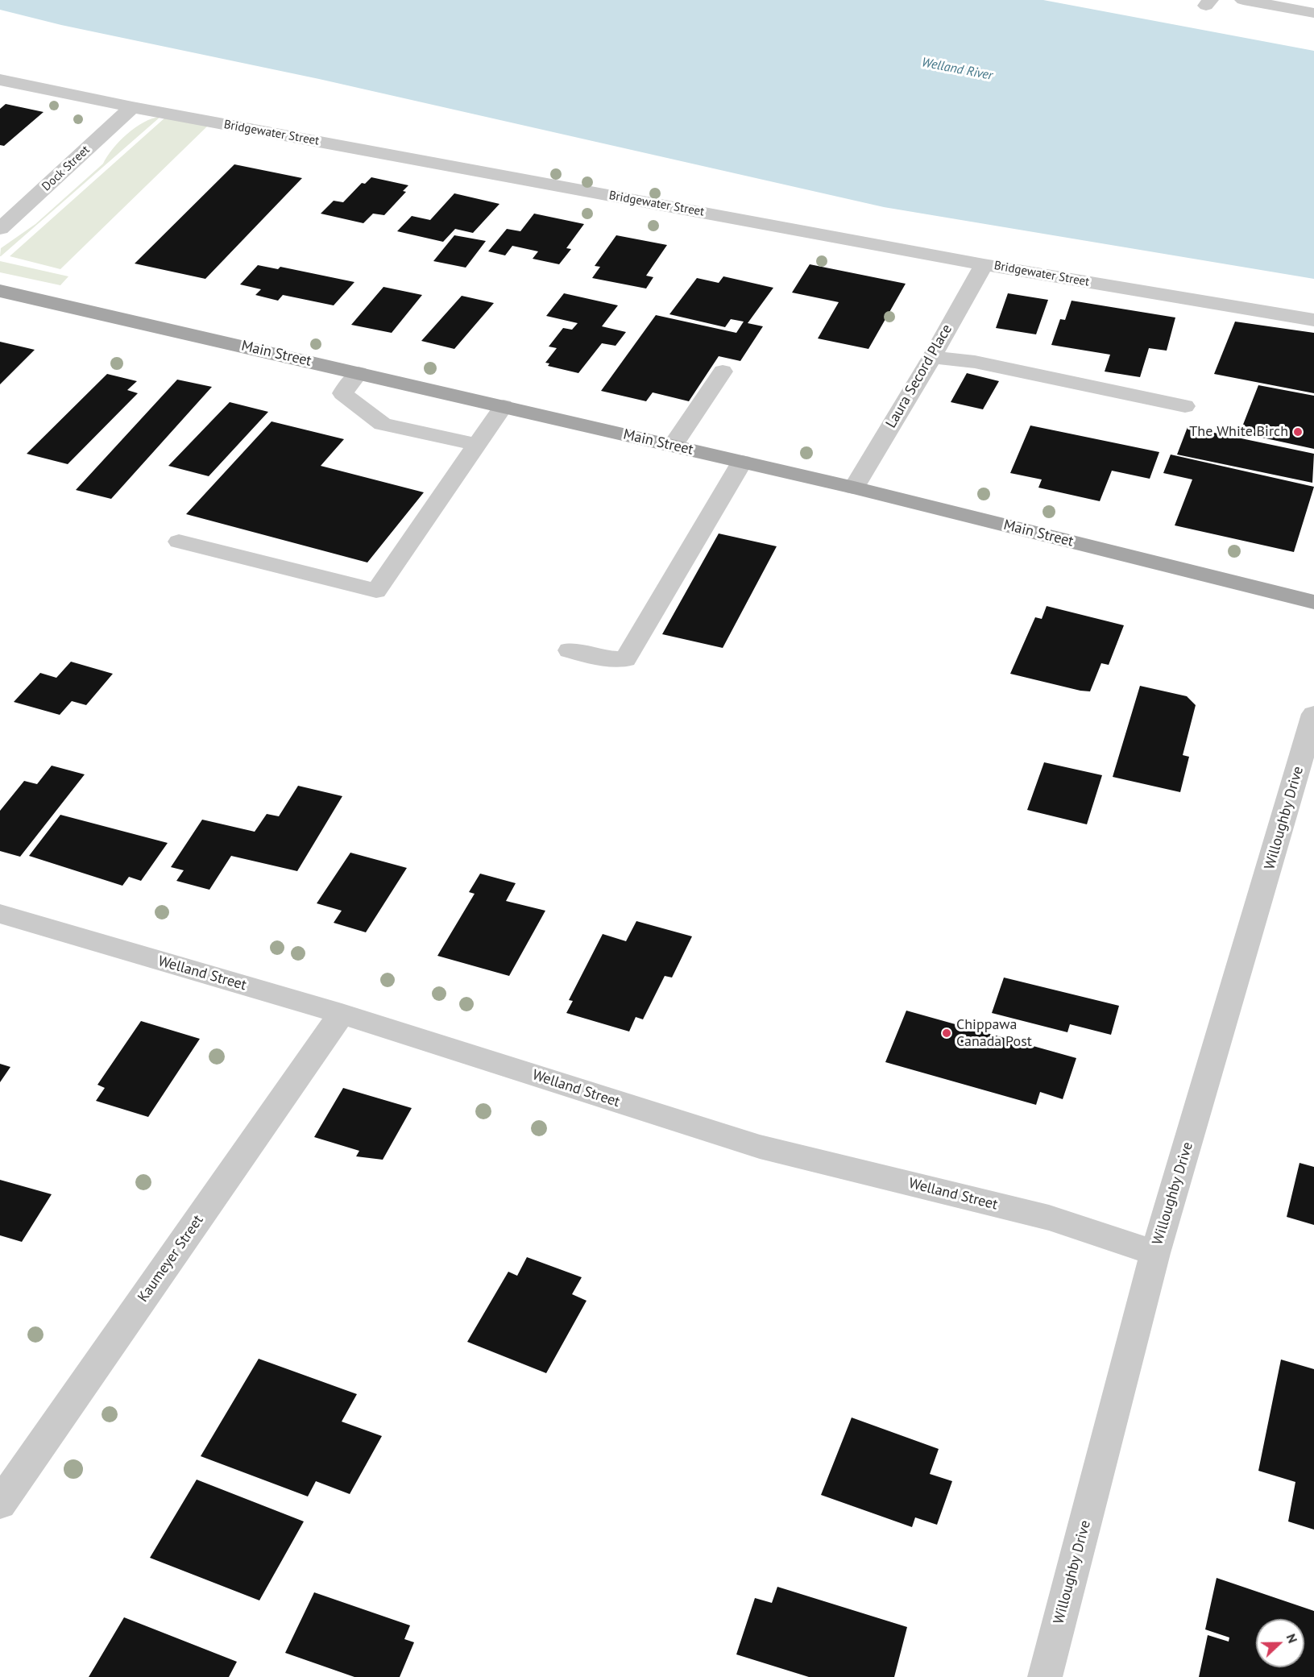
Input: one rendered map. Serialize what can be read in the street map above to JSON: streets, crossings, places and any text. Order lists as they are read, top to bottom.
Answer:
{
  "streets": {
    "main road": ["Main Street"],
    "street": [
      "Bridgewater Street",
      "Dock Street",
      "Laura Secord Place",
      "Willoughby Drive",
      "Welland Street",
      "Kaumeyer Street"
    ]
  },
  "crossings": [
    ["Bridgewater Street", "Dock Street"],
    ["Bridgewater Street", "Laura Secord Place"],
    ["Main Street", "Laura Secord Place"],
    ["Willoughby Drive", "Welland Street"],
    ["Welland Street", "Kaumeyer Street"]
  ],
  "water": ["Welland River"],
  "places": ["The White Birch", "Chippawa Canada Post"],
  "north": "right"
}
